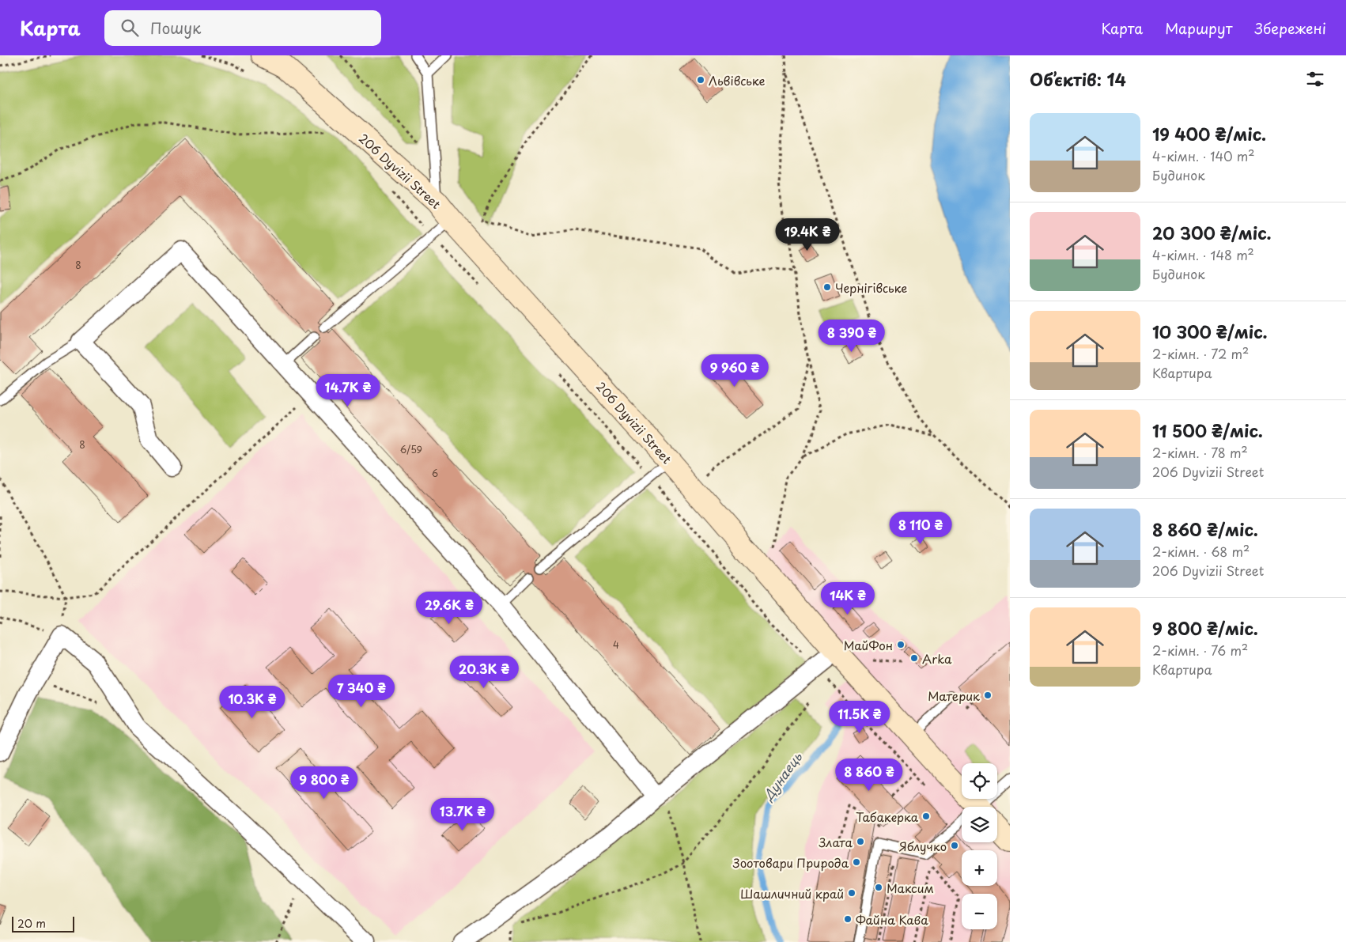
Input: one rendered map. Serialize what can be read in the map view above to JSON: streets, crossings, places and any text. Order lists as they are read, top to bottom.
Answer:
{
  "streets": {
    "street": ["206 Dyvizii Street"]
  },
  "water": ["Дунаець"],
  "places": [
    "Львівське",
    "Чернігівське",
    "МайФон",
    "Arka",
    "Материк",
    "Табакерка",
    "Злата",
    "Яблучко",
    "Зоотовари Природа",
    "Максим",
    "Шашличний край",
    "Файна Кава"
  ],
  "house_numbers": [
    "8",
    "8",
    "6/59",
    "6",
    "4"
  ],
  "scale_bar": "20 m",
  "page": {
    "header": "Карта",
    "search": "Пошук",
    "nav": ["Карта", "Маршрут", "Збережені"],
    "heading": "Об’єктів: 14",
    "list": [
      {
        "name": "19 400 ₴/міс.",
        "note": "4-кімн. · 140 m² · Будинок"
      },
      {
        "name": "20 300 ₴/міс.",
        "note": "4-кімн. · 148 m² · Будинок"
      },
      {
        "name": "10 300 ₴/міс.",
        "note": "2-кімн. · 72 m² · Квартира"
      },
      {
        "name": "11 500 ₴/міс.",
        "note": "2-кімн. · 78 m² · 206 Dyvizii Street"
      },
      {
        "name": "8 860 ₴/міс.",
        "note": "2-кімн. · 68 m² · 206 Dyvizii Street"
      },
      {
        "name": "9 800 ₴/міс.",
        "note": "2-кімн. · 76 m² · Квартира"
      }
    ],
    "price": [
      "19.4K ₴",
      "8 390 ₴",
      "9 960 ₴",
      "14.7K ₴",
      "8 110 ₴",
      "14K ₴",
      "29.6K ₴",
      "20.3K ₴",
      "7 340 ₴",
      "10.3K ₴",
      "11.5K ₴",
      "8 860 ₴",
      "9 800 ₴",
      "13.7K ₴"
    ],
    "map_buttons": ["+", "−"],
    "scale": "20 m"
  }
}
